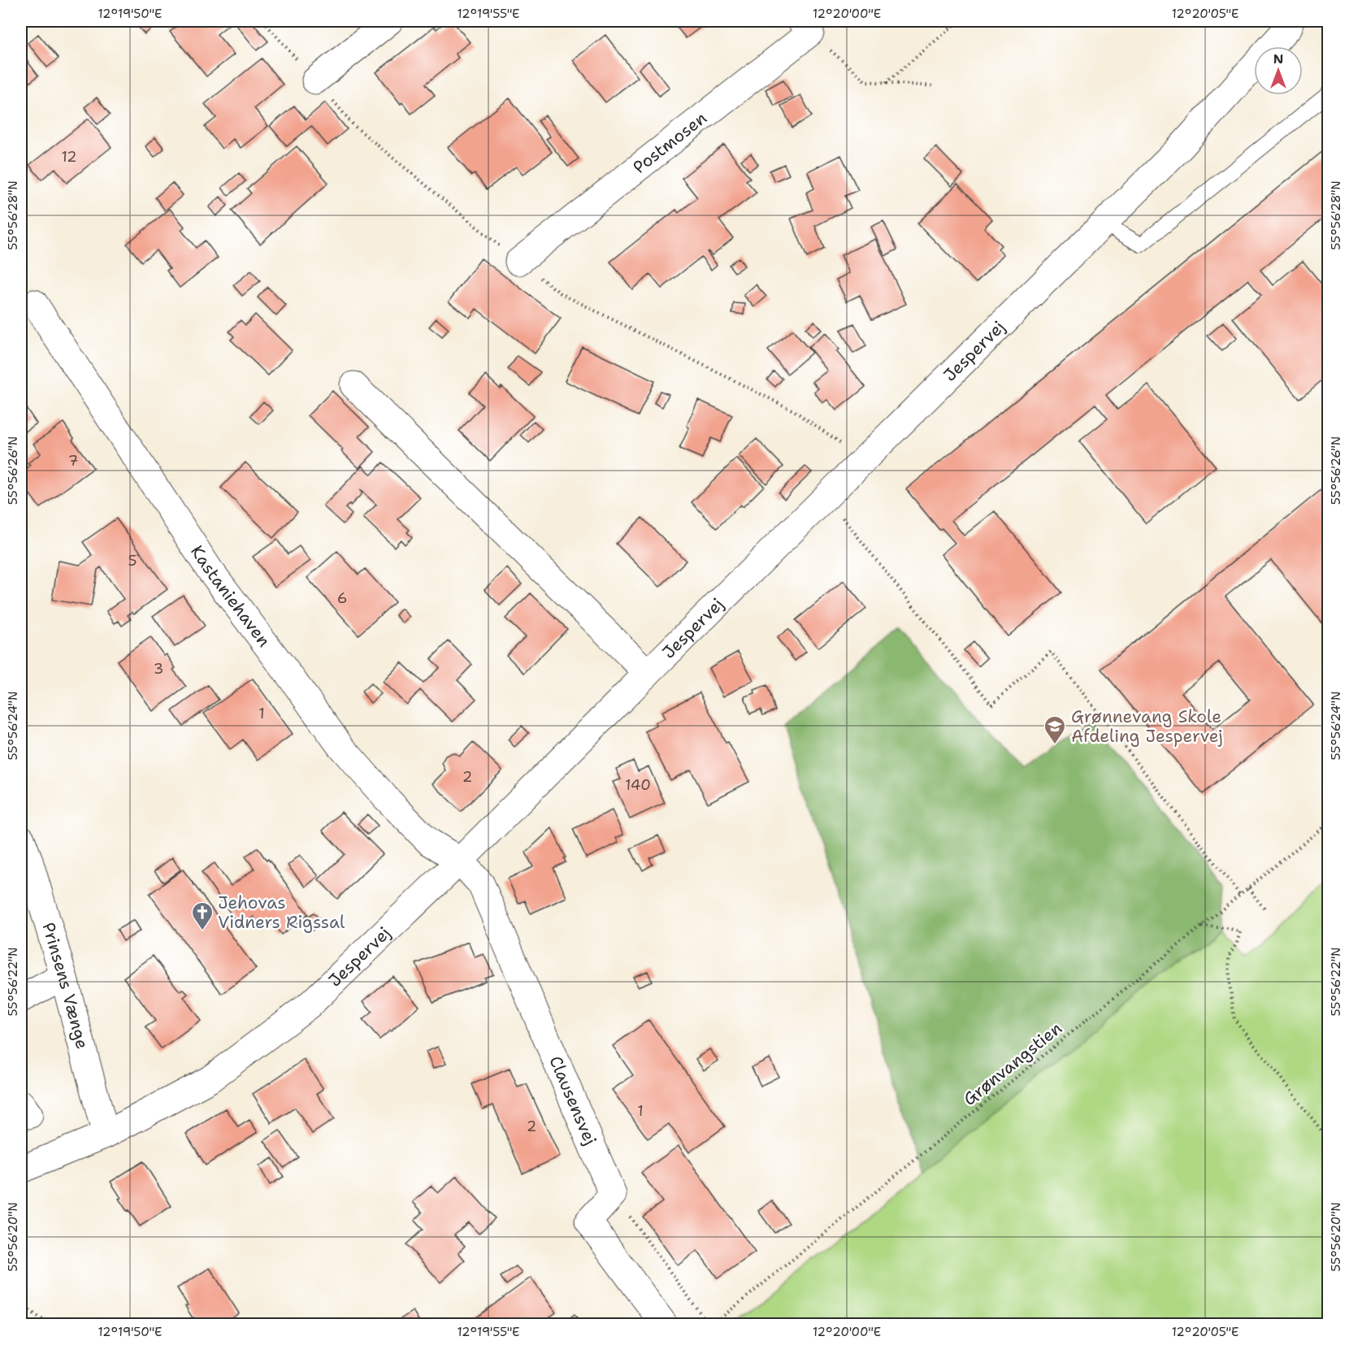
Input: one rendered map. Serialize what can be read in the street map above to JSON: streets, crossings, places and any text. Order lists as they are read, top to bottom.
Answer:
{
  "streets": {
    "street": [
      "Postmosen",
      "Jespervej",
      "Kastaniehaven",
      "Prinsens Vænge",
      "Clausensvej"
    ],
    "path": ["Grønvangstien"]
  },
  "crossings": [
    ["Jespervej", "Kastaniehaven"],
    ["Jespervej", "Prinsens Vænge"],
    ["Jespervej", "Clausensvej"],
    ["Kastaniehaven", "Clausensvej"]
  ],
  "places": {
    "school or university": ["Grønnevang Skole Afdeling Jespervej"],
    "church": ["Jehovas Vidners Rigssal"]
  },
  "house_numbers": [
    "12",
    "7",
    "5",
    "6",
    "3",
    "1",
    "2",
    "140",
    "1",
    "2"
  ],
  "north": "top",
  "coordinates": [
    "12°19'50\"E",
    "12°19'55\"E",
    "12°20'00\"E",
    "12°20'05\"E",
    "55°56'28\"N",
    "55°56'26\"N",
    "55°56'24\"N",
    "55°56'22\"N",
    "55°56'20\"N"
  ]
}
